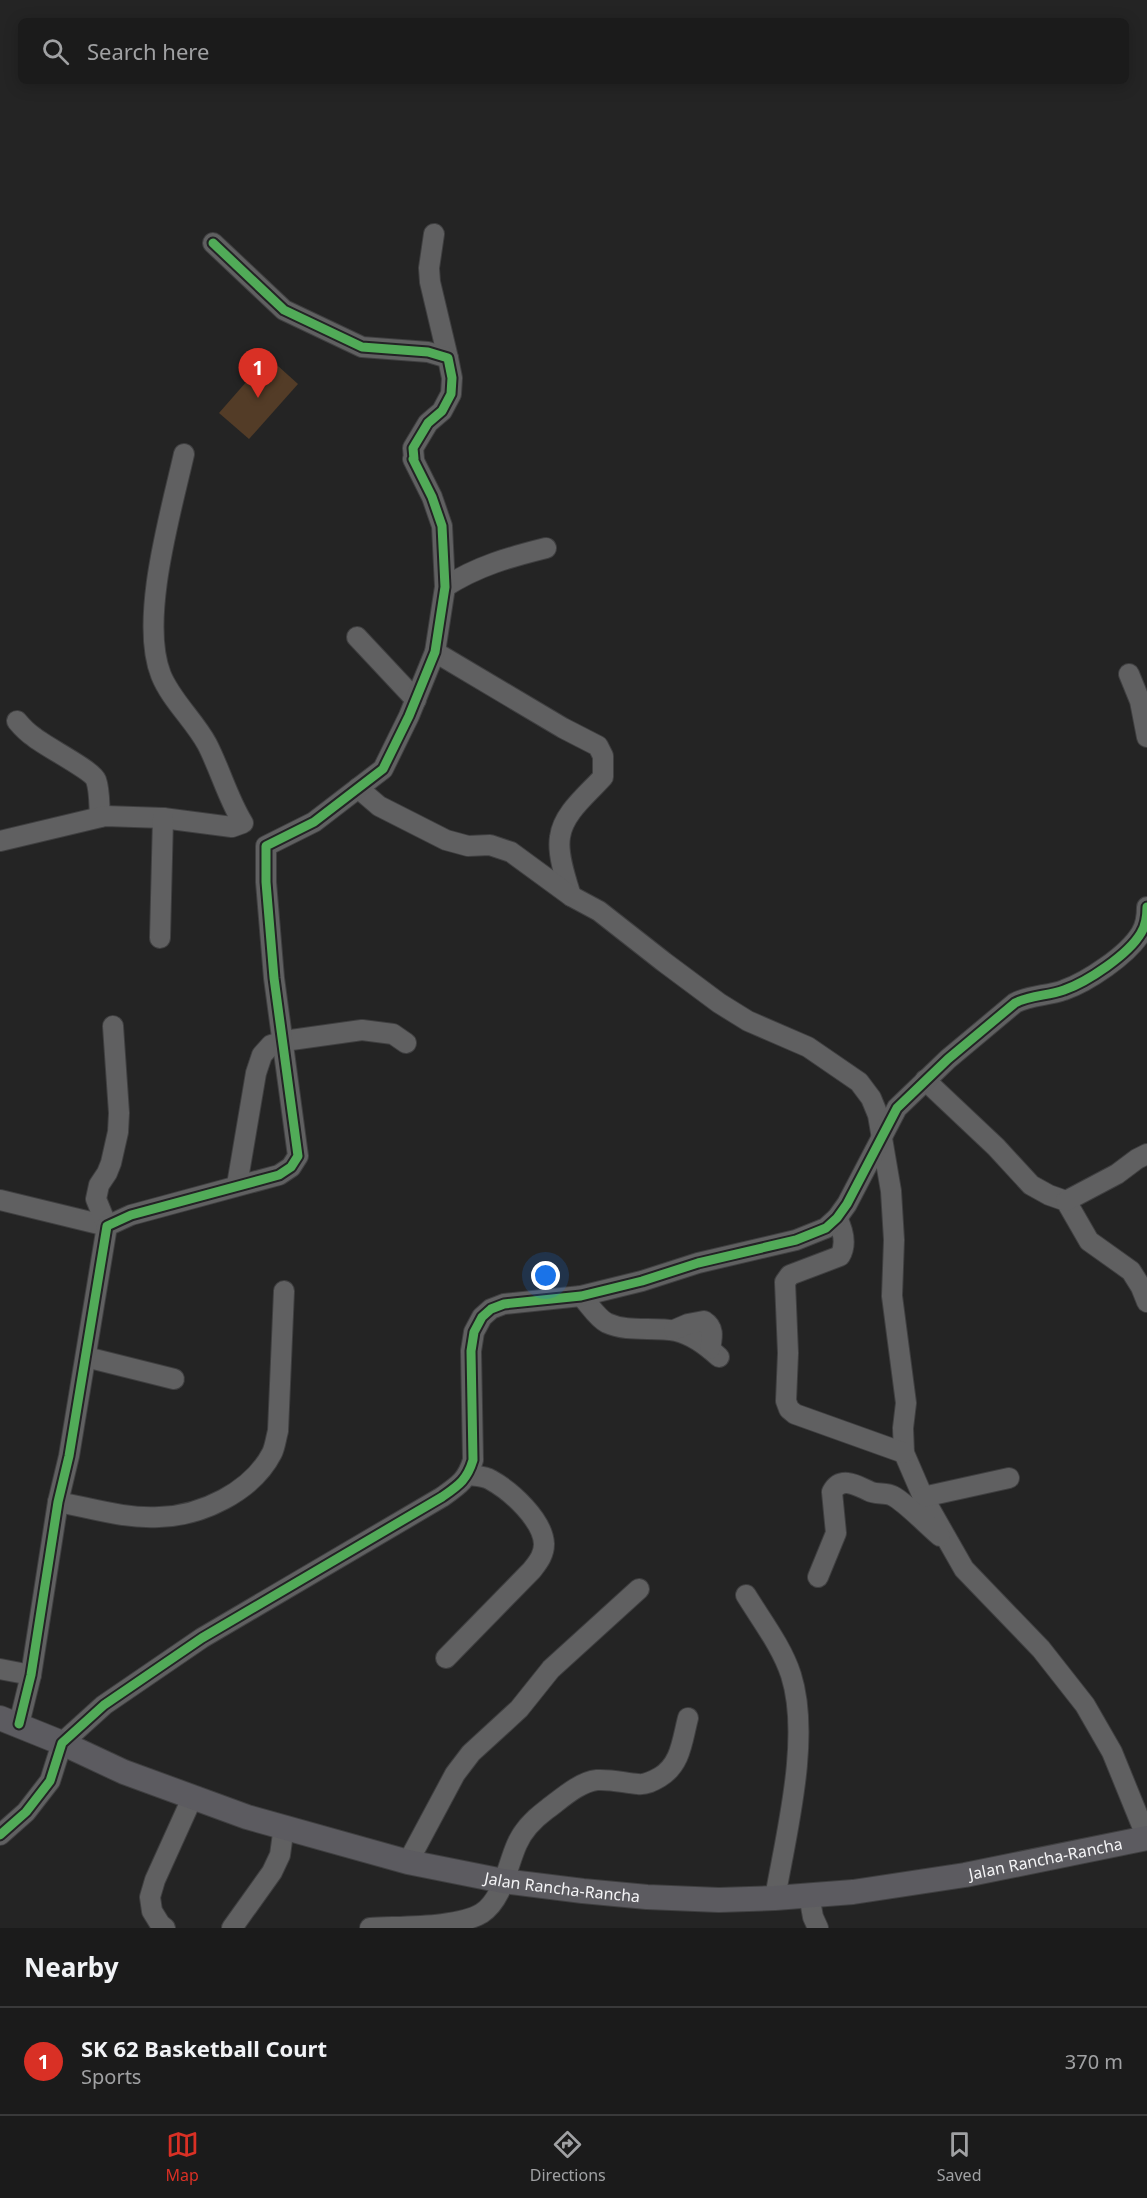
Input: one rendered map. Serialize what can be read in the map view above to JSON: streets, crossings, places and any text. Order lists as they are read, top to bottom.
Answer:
{
  "streets": {
    "main road": ["Jalan Rancha-Rancha"]
  },
  "page": {
    "search": "Search here",
    "pins": "1",
    "heading": "Nearby",
    "list": [
      {
        "mark": "1",
        "name": "SK 62 Basketball Court",
        "note": "Sports",
        "value": "370 m"
      }
    ],
    "nav": ["Map", "Directions", "Saved"]
  }
}
